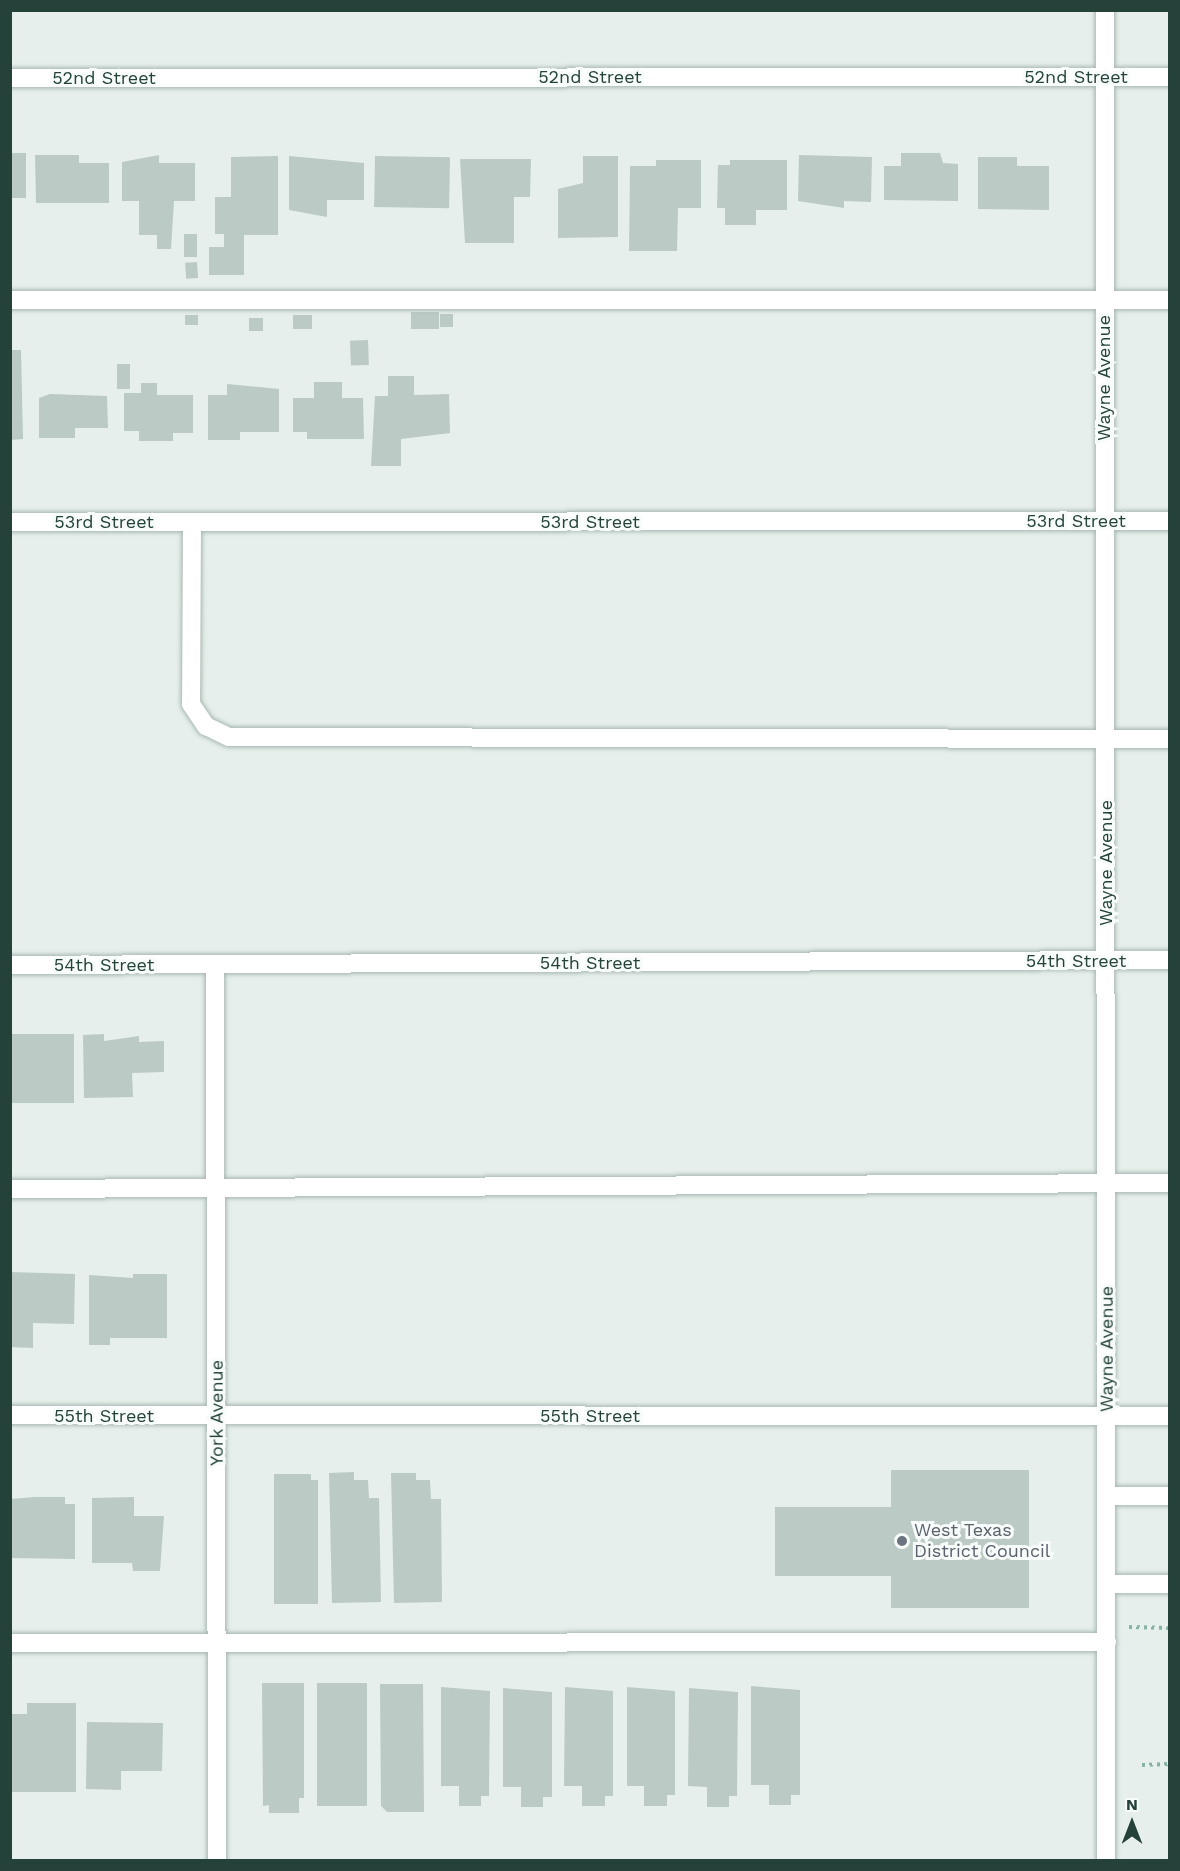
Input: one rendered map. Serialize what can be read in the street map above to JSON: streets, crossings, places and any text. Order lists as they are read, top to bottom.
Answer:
{
  "streets": {
    "street": [
      "52nd Street",
      "Wayne Avenue",
      "53rd Street",
      "54th Street",
      "York Avenue",
      "55th Street"
    ]
  },
  "crossings": [
    ["52nd Street", "Wayne Avenue"],
    ["Wayne Avenue", "53rd Street"],
    ["Wayne Avenue", "54th Street"],
    ["Wayne Avenue", "55th Street"],
    ["54th Street", "York Avenue"],
    ["York Avenue", "55th Street"]
  ],
  "places": ["West Texas District Council"],
  "north": "top"
}
